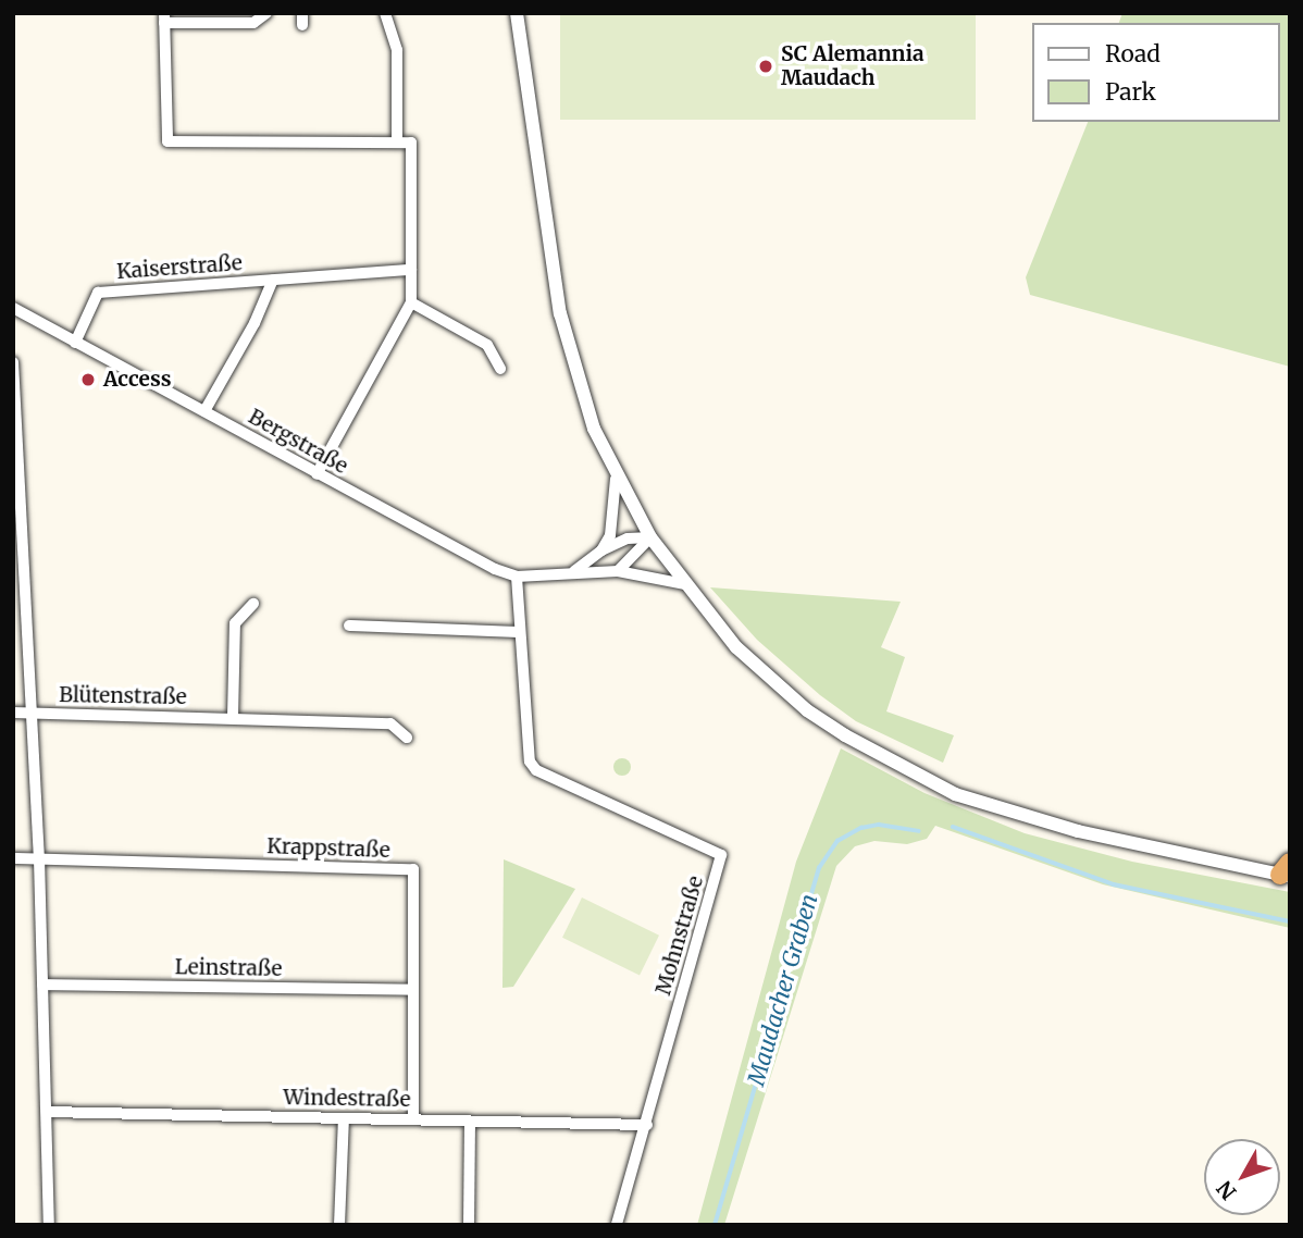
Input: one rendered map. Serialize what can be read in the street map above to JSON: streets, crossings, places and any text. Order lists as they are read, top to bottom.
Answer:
{
  "streets": {
    "street": [
      "Kaiserstraße",
      "Bergstraße",
      "Blütenstraße",
      "Krappstraße",
      "Mohnstraße",
      "Leinstraße",
      "Windestraße"
    ]
  },
  "crossings": [
    ["Kaiserstraße", "Bergstraße"],
    ["Bergstraße", "Mohnstraße"],
    ["Krappstraße", "Leinstraße"],
    ["Krappstraße", "Windestraße"],
    ["Mohnstraße", "Windestraße"]
  ],
  "water": ["Maudacher Graben"],
  "places": ["SC Alemannia Maudach", "Access"],
  "legend": ["Road", "Park"],
  "north": "bottom left"
}
